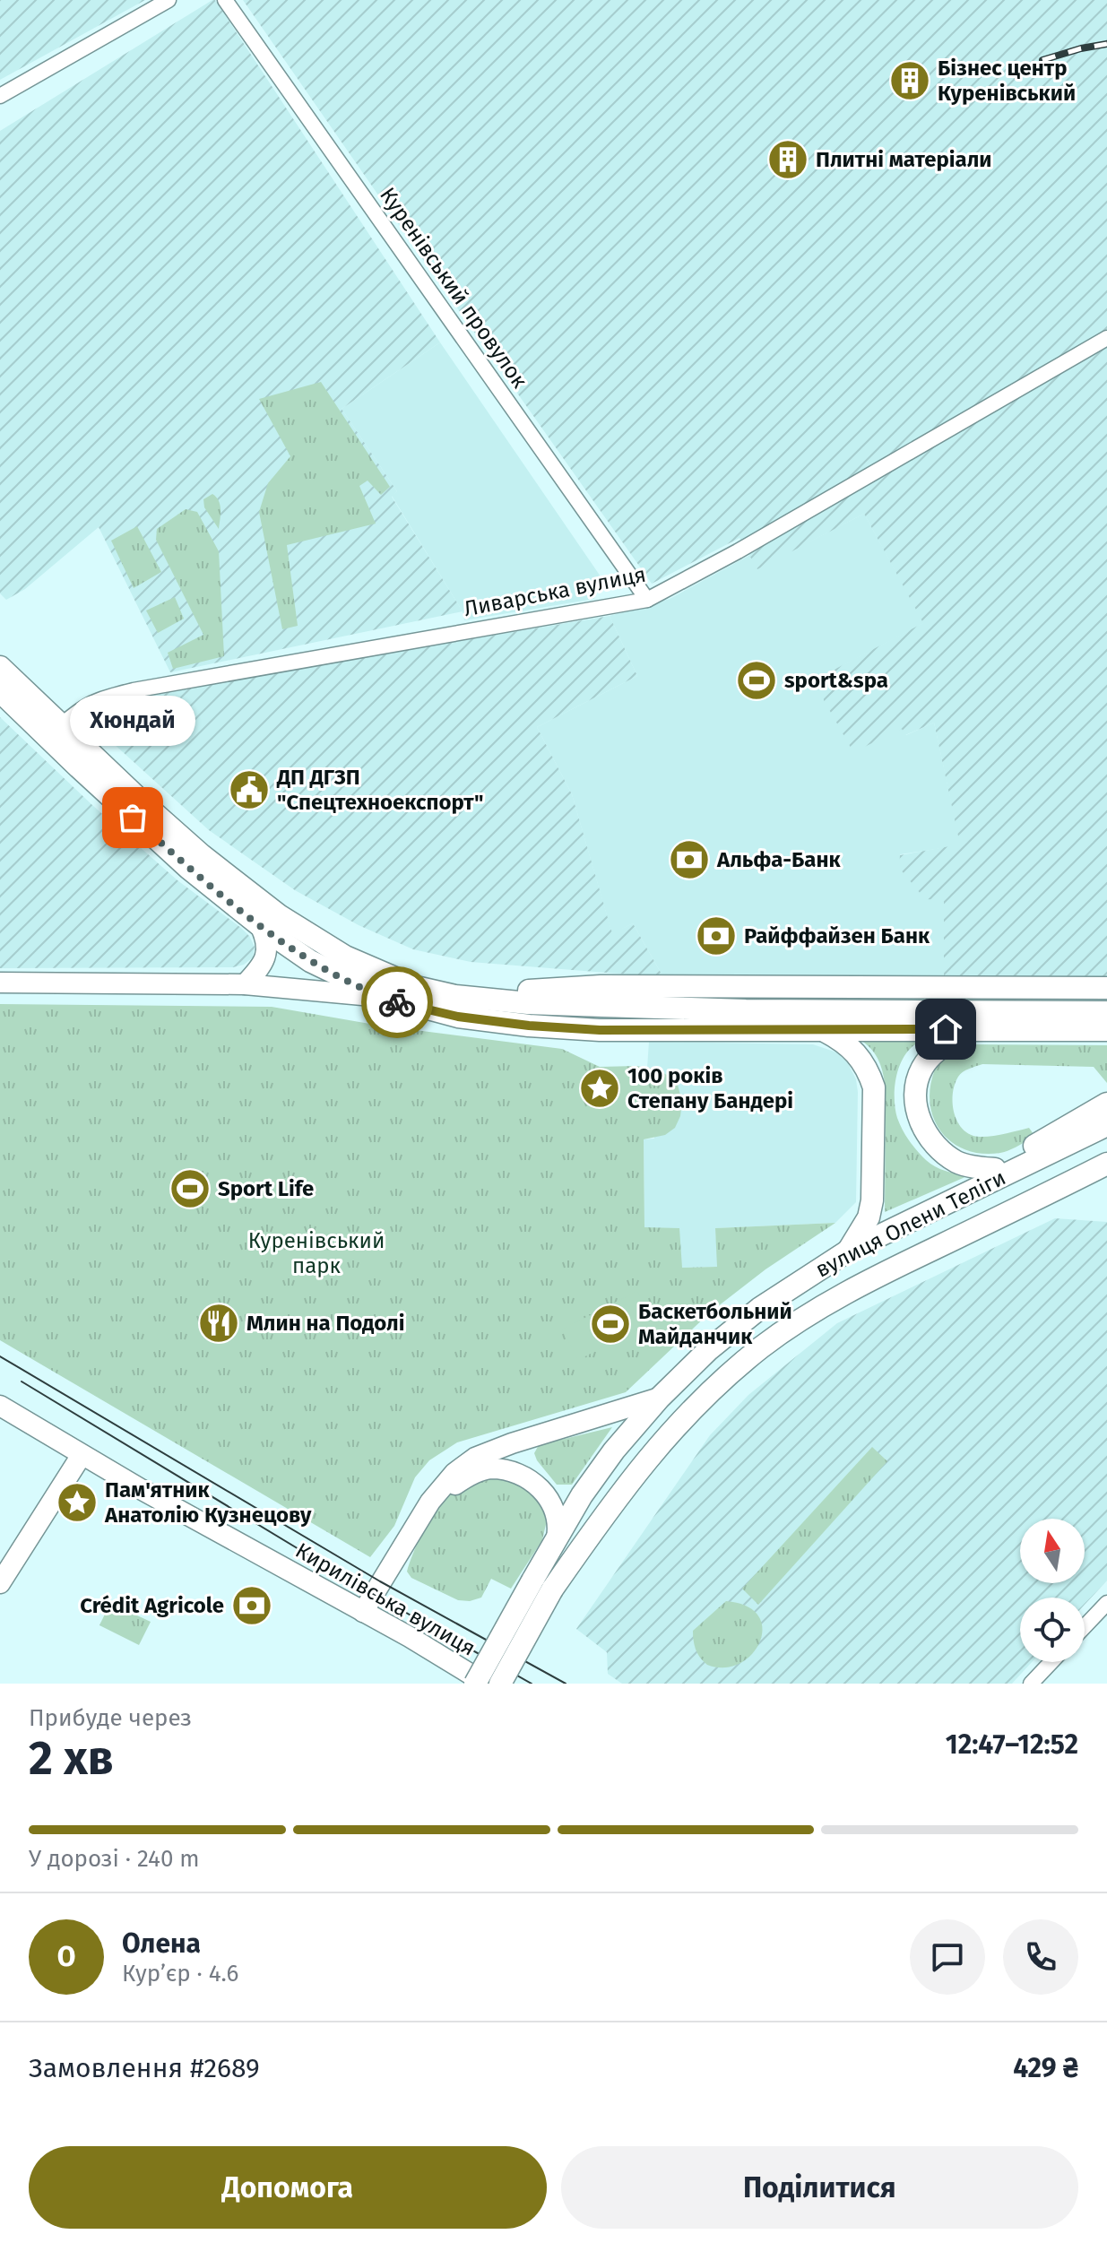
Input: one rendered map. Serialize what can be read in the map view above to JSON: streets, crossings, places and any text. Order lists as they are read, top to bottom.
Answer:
{
  "streets": {
    "main road": ["вулиця Олени Теліги", "Кирилівська вулиця"],
    "street": ["Куренівський провулок", "Ливарська вулиця"]
  },
  "crossings": [
    ["Куренівський провулок", "Ливарська вулиця"]
  ],
  "parks": ["Куренівський парк"],
  "places": {
    "building": ["Бізнес центр Куренівський", "Плитні матеріали"],
    "sports": ["sport&spa", "Sport Life", "Баскетбольний Майданчик"],
    "public building": ["ДП ДГЗП \"Спецтехноекспорт\""],
    "other": ["Хюндай"],
    "bank": ["Альфа-Банк", "Райффайзен Банк", "Crédit Agricole"],
    "place": ["100 років Степану Бандері", "Пам'ятник Анатолію Кузнецову"],
    "restaurant": ["Млин на Подолі"]
  },
  "north": "top",
  "page": {
    "bubble": "Хюндай",
    "heading": ["2 хв", "Прибуде через", "12:47–12:52"],
    "panel": [
      "Олена",
      "Кур’єр · 4.6",
      "Замовлення #2689",
      "429 ₴"
    ],
    "bar": "У дорозі · 240 m",
    "round": "О",
    "buttons": ["Допомога", "Поділитися"]
  }
}
